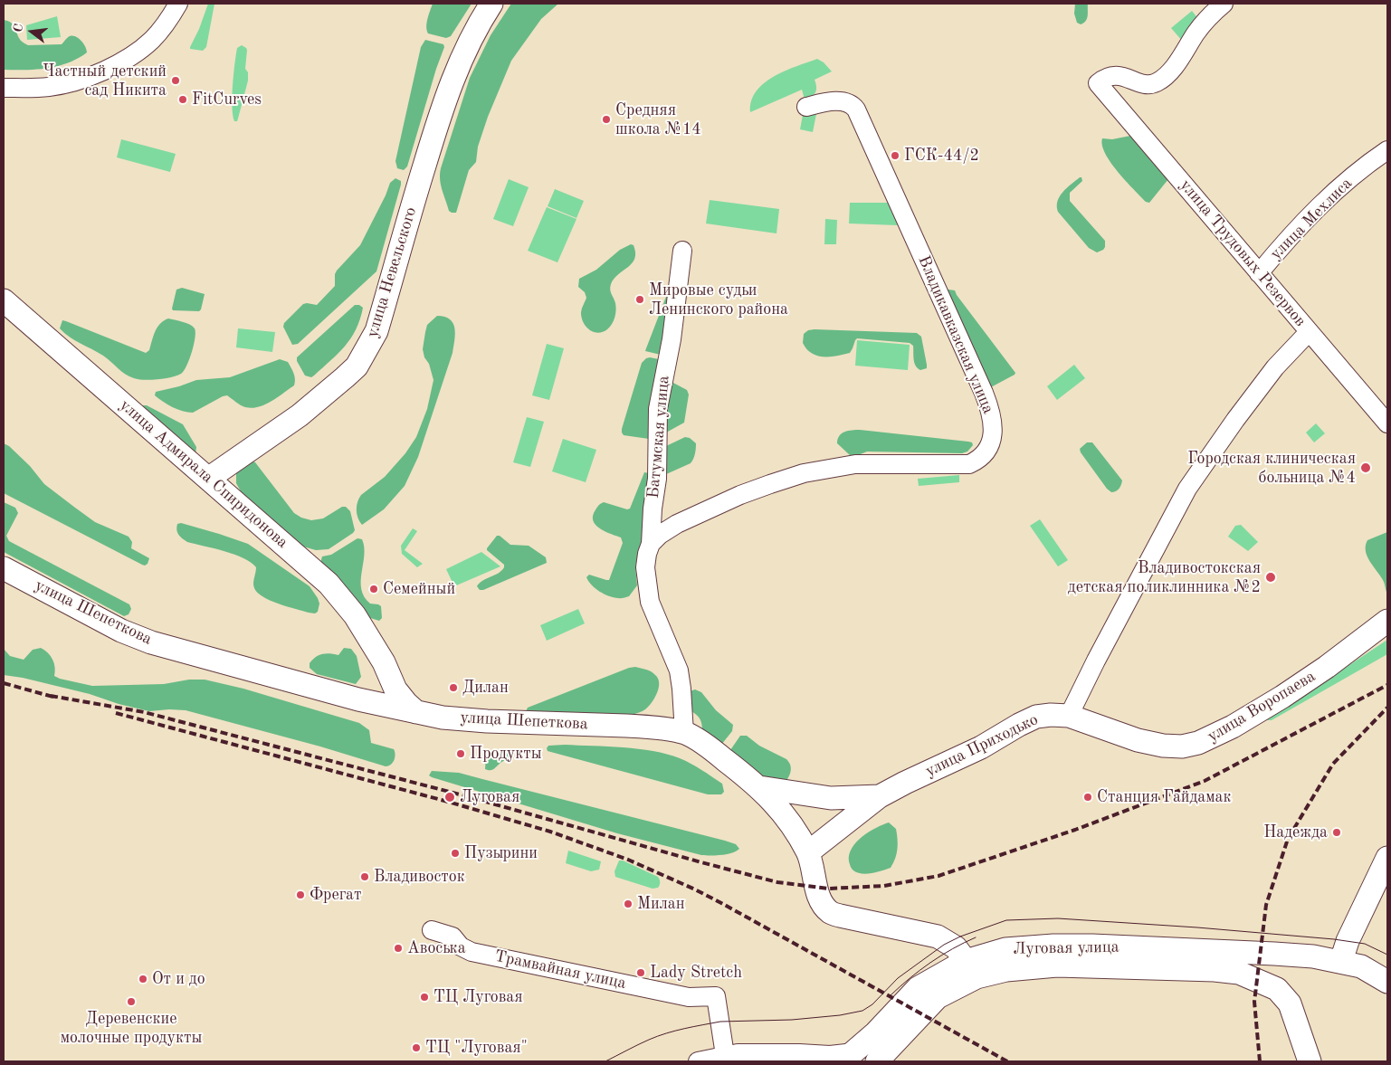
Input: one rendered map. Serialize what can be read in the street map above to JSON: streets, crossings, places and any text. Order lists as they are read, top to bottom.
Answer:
{
  "streets": {
    "main road": [
      "улица Невельского",
      "улица Адмирала Спиридонова",
      "улица Шепеткова",
      "улица Воропаева",
      "улица Приходько",
      "Луговая улица"
    ],
    "street": [
      "улица Мехлиса",
      "улица Трудовых Резервов",
      "Владикавказская улица",
      "Батумская улица",
      "Трамвайная улица"
    ]
  },
  "crossings": [
    ["улица Мехлиса", "улица Трудовых Резервов"],
    ["улица Невельского", "улица Адмирала Спиридонова"],
    ["Владикавказская улица", "Батумская улица"],
    ["улица Адмирала Спиридонова", "улица Шепеткова"],
    ["улица Шепеткова", "улица Приходько"],
    ["улица Шепеткова", "Луговая улица"],
    ["улица Воропаева", "улица Приходько"]
  ],
  "places": [
    "Частный детский сад Никита",
    "FitCurves",
    "Средняя школа №14",
    "ГСК-44/2",
    "Мировые судьи Ленинского района",
    "Городская клиническая больница №4",
    "Владивостокская детская поликлинника №2",
    "Семейный",
    "Дилан",
    "Продукты",
    "Луговая",
    "Станция Гайдамак",
    "Надежда",
    "Пузырини",
    "Владивосток",
    "Фрегат",
    "Милан",
    "Авоська",
    "Lady Stretch",
    "От и до",
    "ТЦ Луговая",
    "Деревенские молочные продукты",
    "ТЦ \"Луговая\""
  ],
  "north": "left"
}
